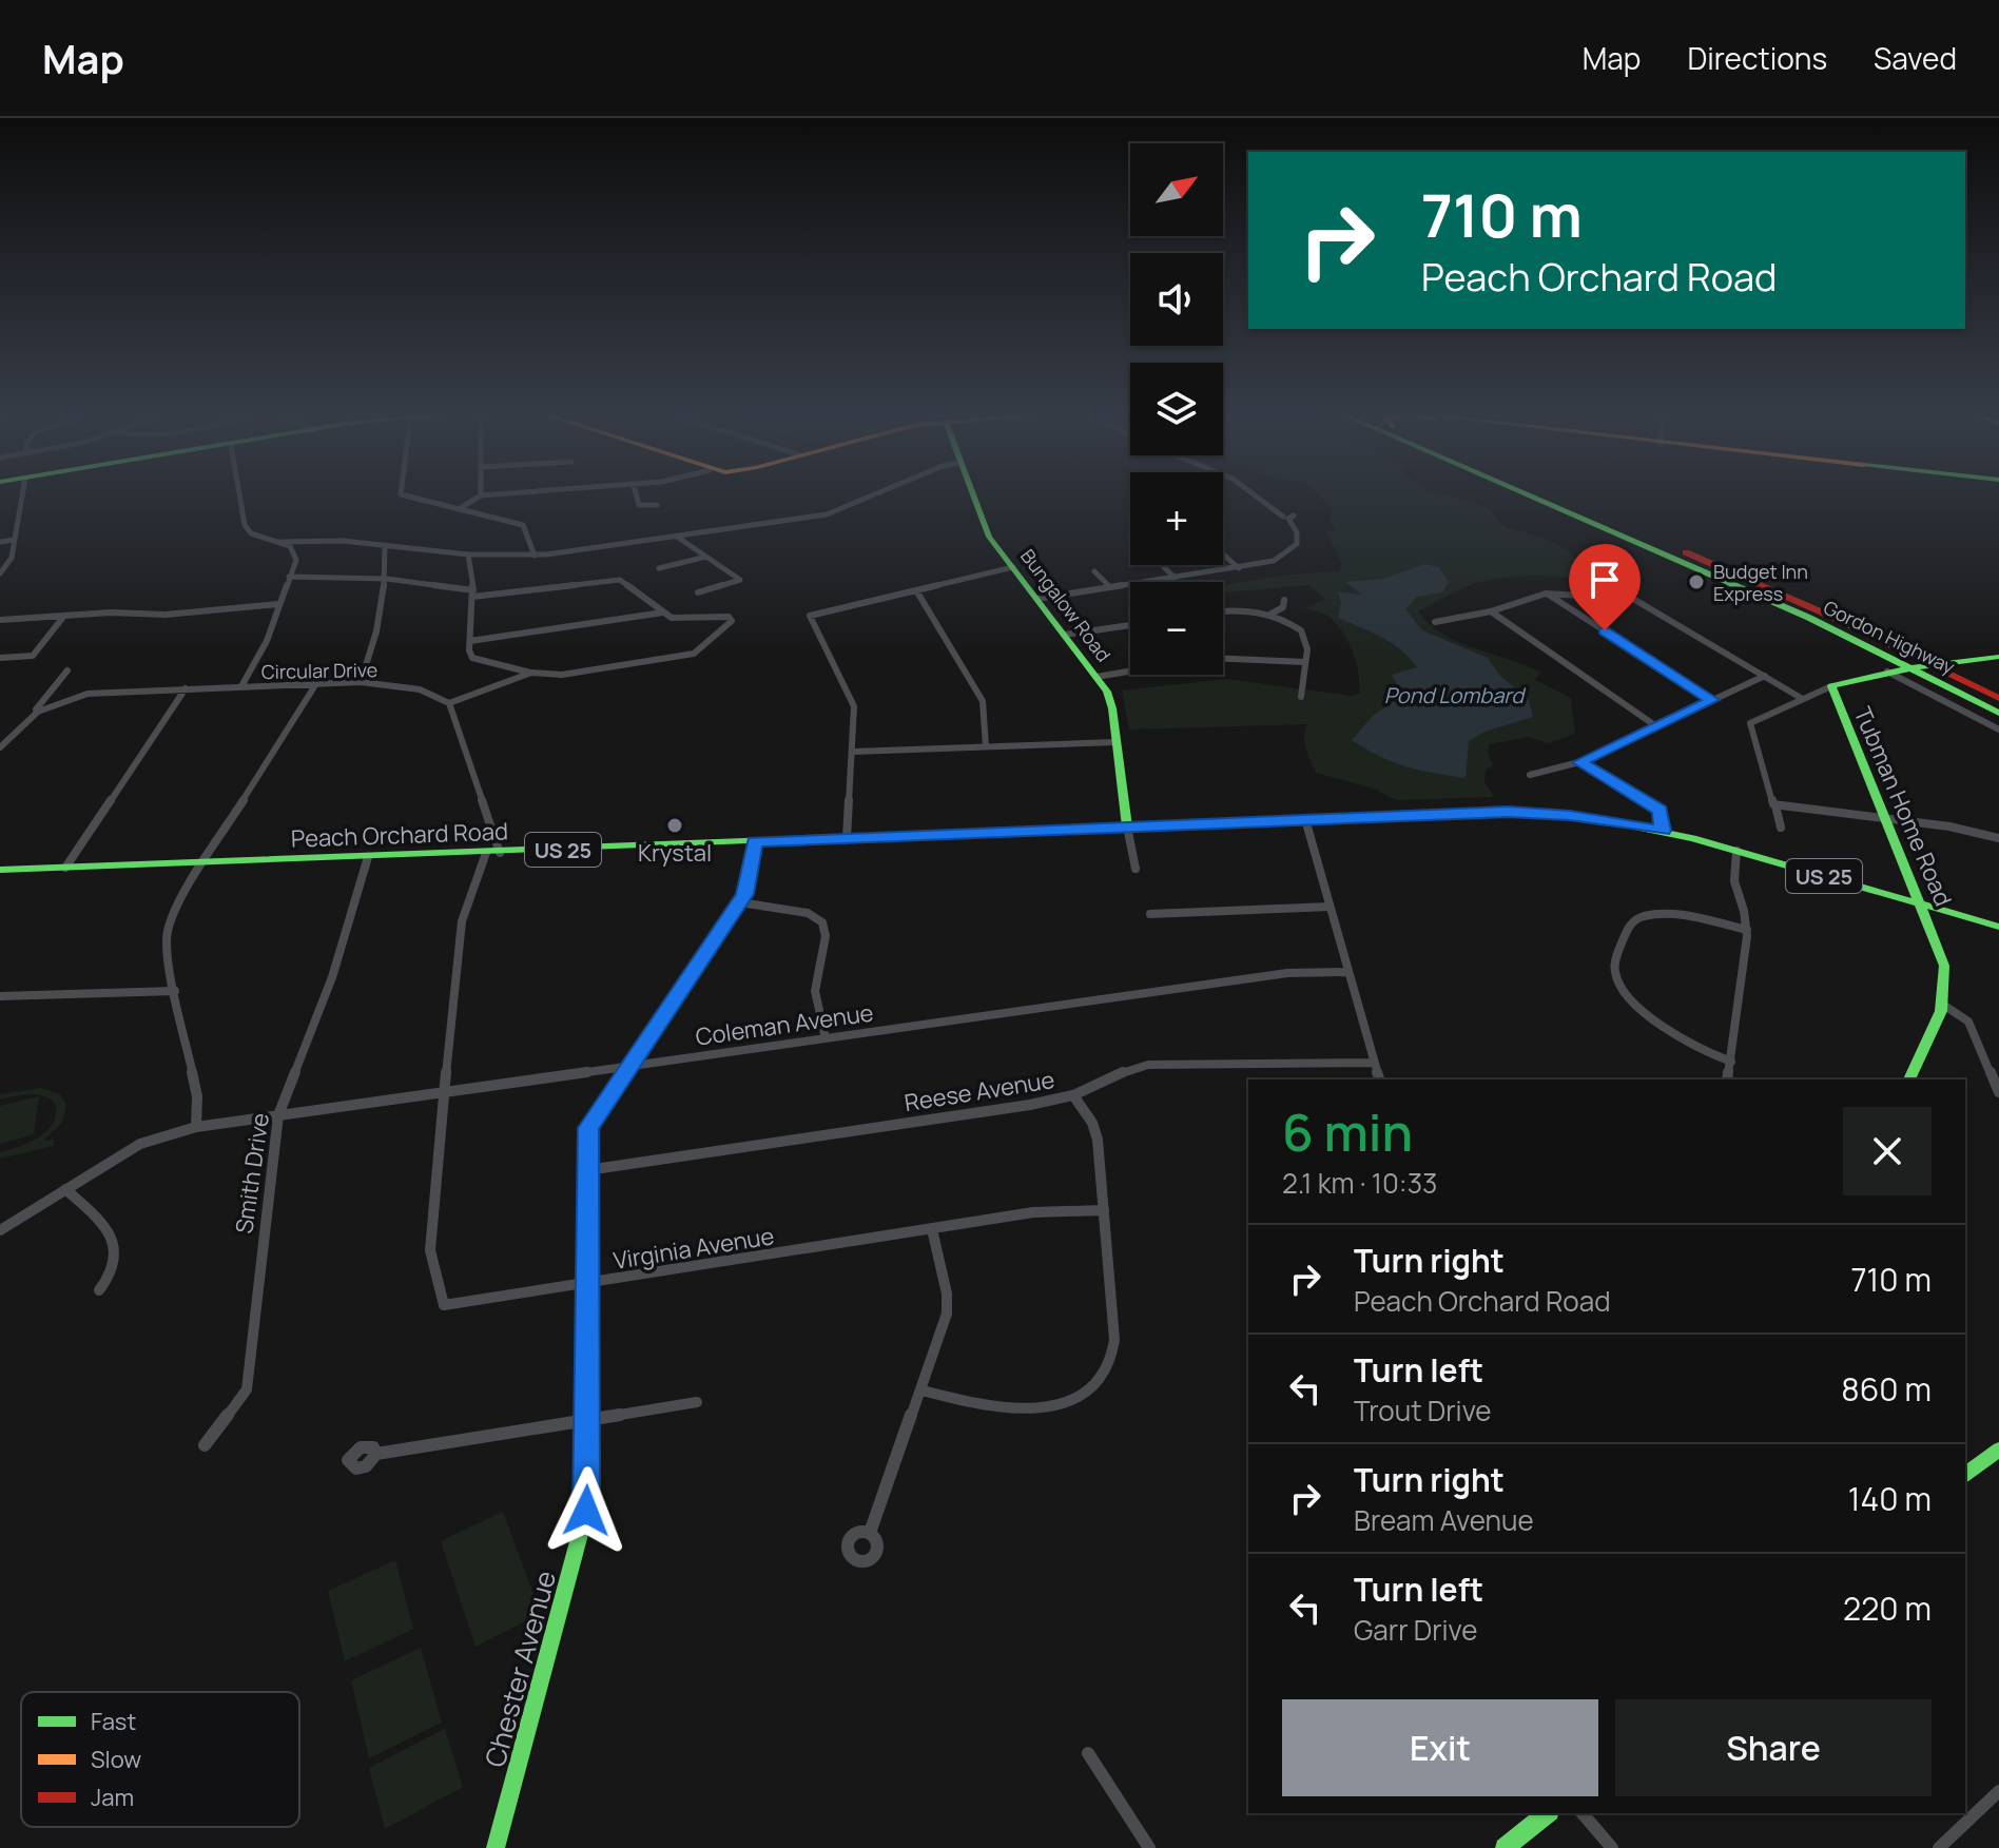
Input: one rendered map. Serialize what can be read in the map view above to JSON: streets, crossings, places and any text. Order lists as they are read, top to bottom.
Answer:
{
  "streets": {
    "main road": [
      "Bungalow Road",
      "Gordon Highway",
      "Tubman Home Road",
      "Peach Orchard Road",
      "US 25",
      "Chester Avenue"
    ],
    "street": [
      "Circular Drive",
      "Coleman Avenue",
      "Reese Avenue",
      "Smith Drive",
      "Virginia Avenue"
    ]
  },
  "crossings": [
    ["Bungalow Road", "Peach Orchard Road"],
    ["Gordon Highway", "Tubman Home Road"],
    ["Tubman Home Road", "Peach Orchard Road"],
    ["Peach Orchard Road", "Smith Drive"],
    ["Peach Orchard Road", "Virginia Avenue"],
    ["Peach Orchard Road", "Chester Avenue"],
    ["Coleman Avenue", "Smith Drive"],
    ["Coleman Avenue", "Virginia Avenue"],
    ["Coleman Avenue", "Chester Avenue"],
    ["Reese Avenue", "Chester Avenue"],
    ["Virginia Avenue", "Chester Avenue"]
  ],
  "water": ["Pond Lombard"],
  "places": ["Budget Inn Express", "Krystal"],
  "legend": ["Fast", "Slow", "Jam"],
  "north": "top right",
  "page": {
    "header": "Map",
    "nav": ["Map", "Directions", "Saved"],
    "map_buttons": ["+", "−"],
    "turn": ["710 m", "Peach Orchard Road"],
    "heading": ["6 min", "2.1 km · 10:33"],
    "list": [
      {
        "name": "Turn right",
        "note": "Peach Orchard Road",
        "value": "710 m"
      },
      {
        "name": "Turn left",
        "note": "Trout Drive",
        "value": "860 m"
      },
      {
        "name": "Turn right",
        "note": "Bream Avenue",
        "value": "140 m"
      },
      {
        "name": "Turn left",
        "note": "Garr Drive",
        "value": "220 m"
      }
    ],
    "buttons": ["Exit", "Share"]
  }
}
